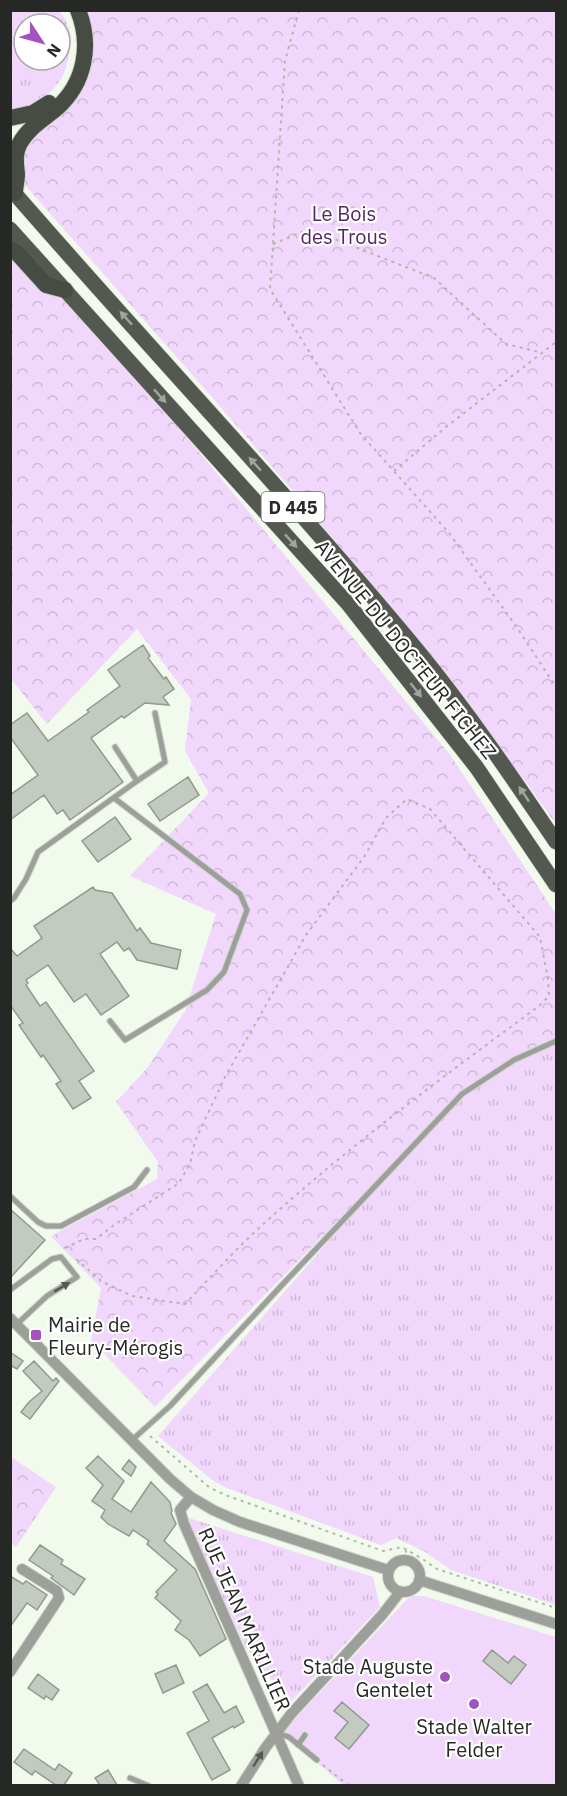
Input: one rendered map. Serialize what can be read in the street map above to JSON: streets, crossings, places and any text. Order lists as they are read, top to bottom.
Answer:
{
  "streets": {
    "main road": ["D 445", "AVENUE DU DOCTEUR FICHEZ"],
    "street": ["RUE JEAN MARILLIER"]
  },
  "crossings": [
    ["D 445", "AVENUE DU DOCTEUR FICHEZ"]
  ],
  "parks": ["Le Bois des Trous"],
  "places": {
    "transit": ["Mairie de Fleury-Mérogis"],
    "other": ["Stade Auguste Gentelet", "Stade Walter Felder"]
  },
  "north": "bottom right"
}
